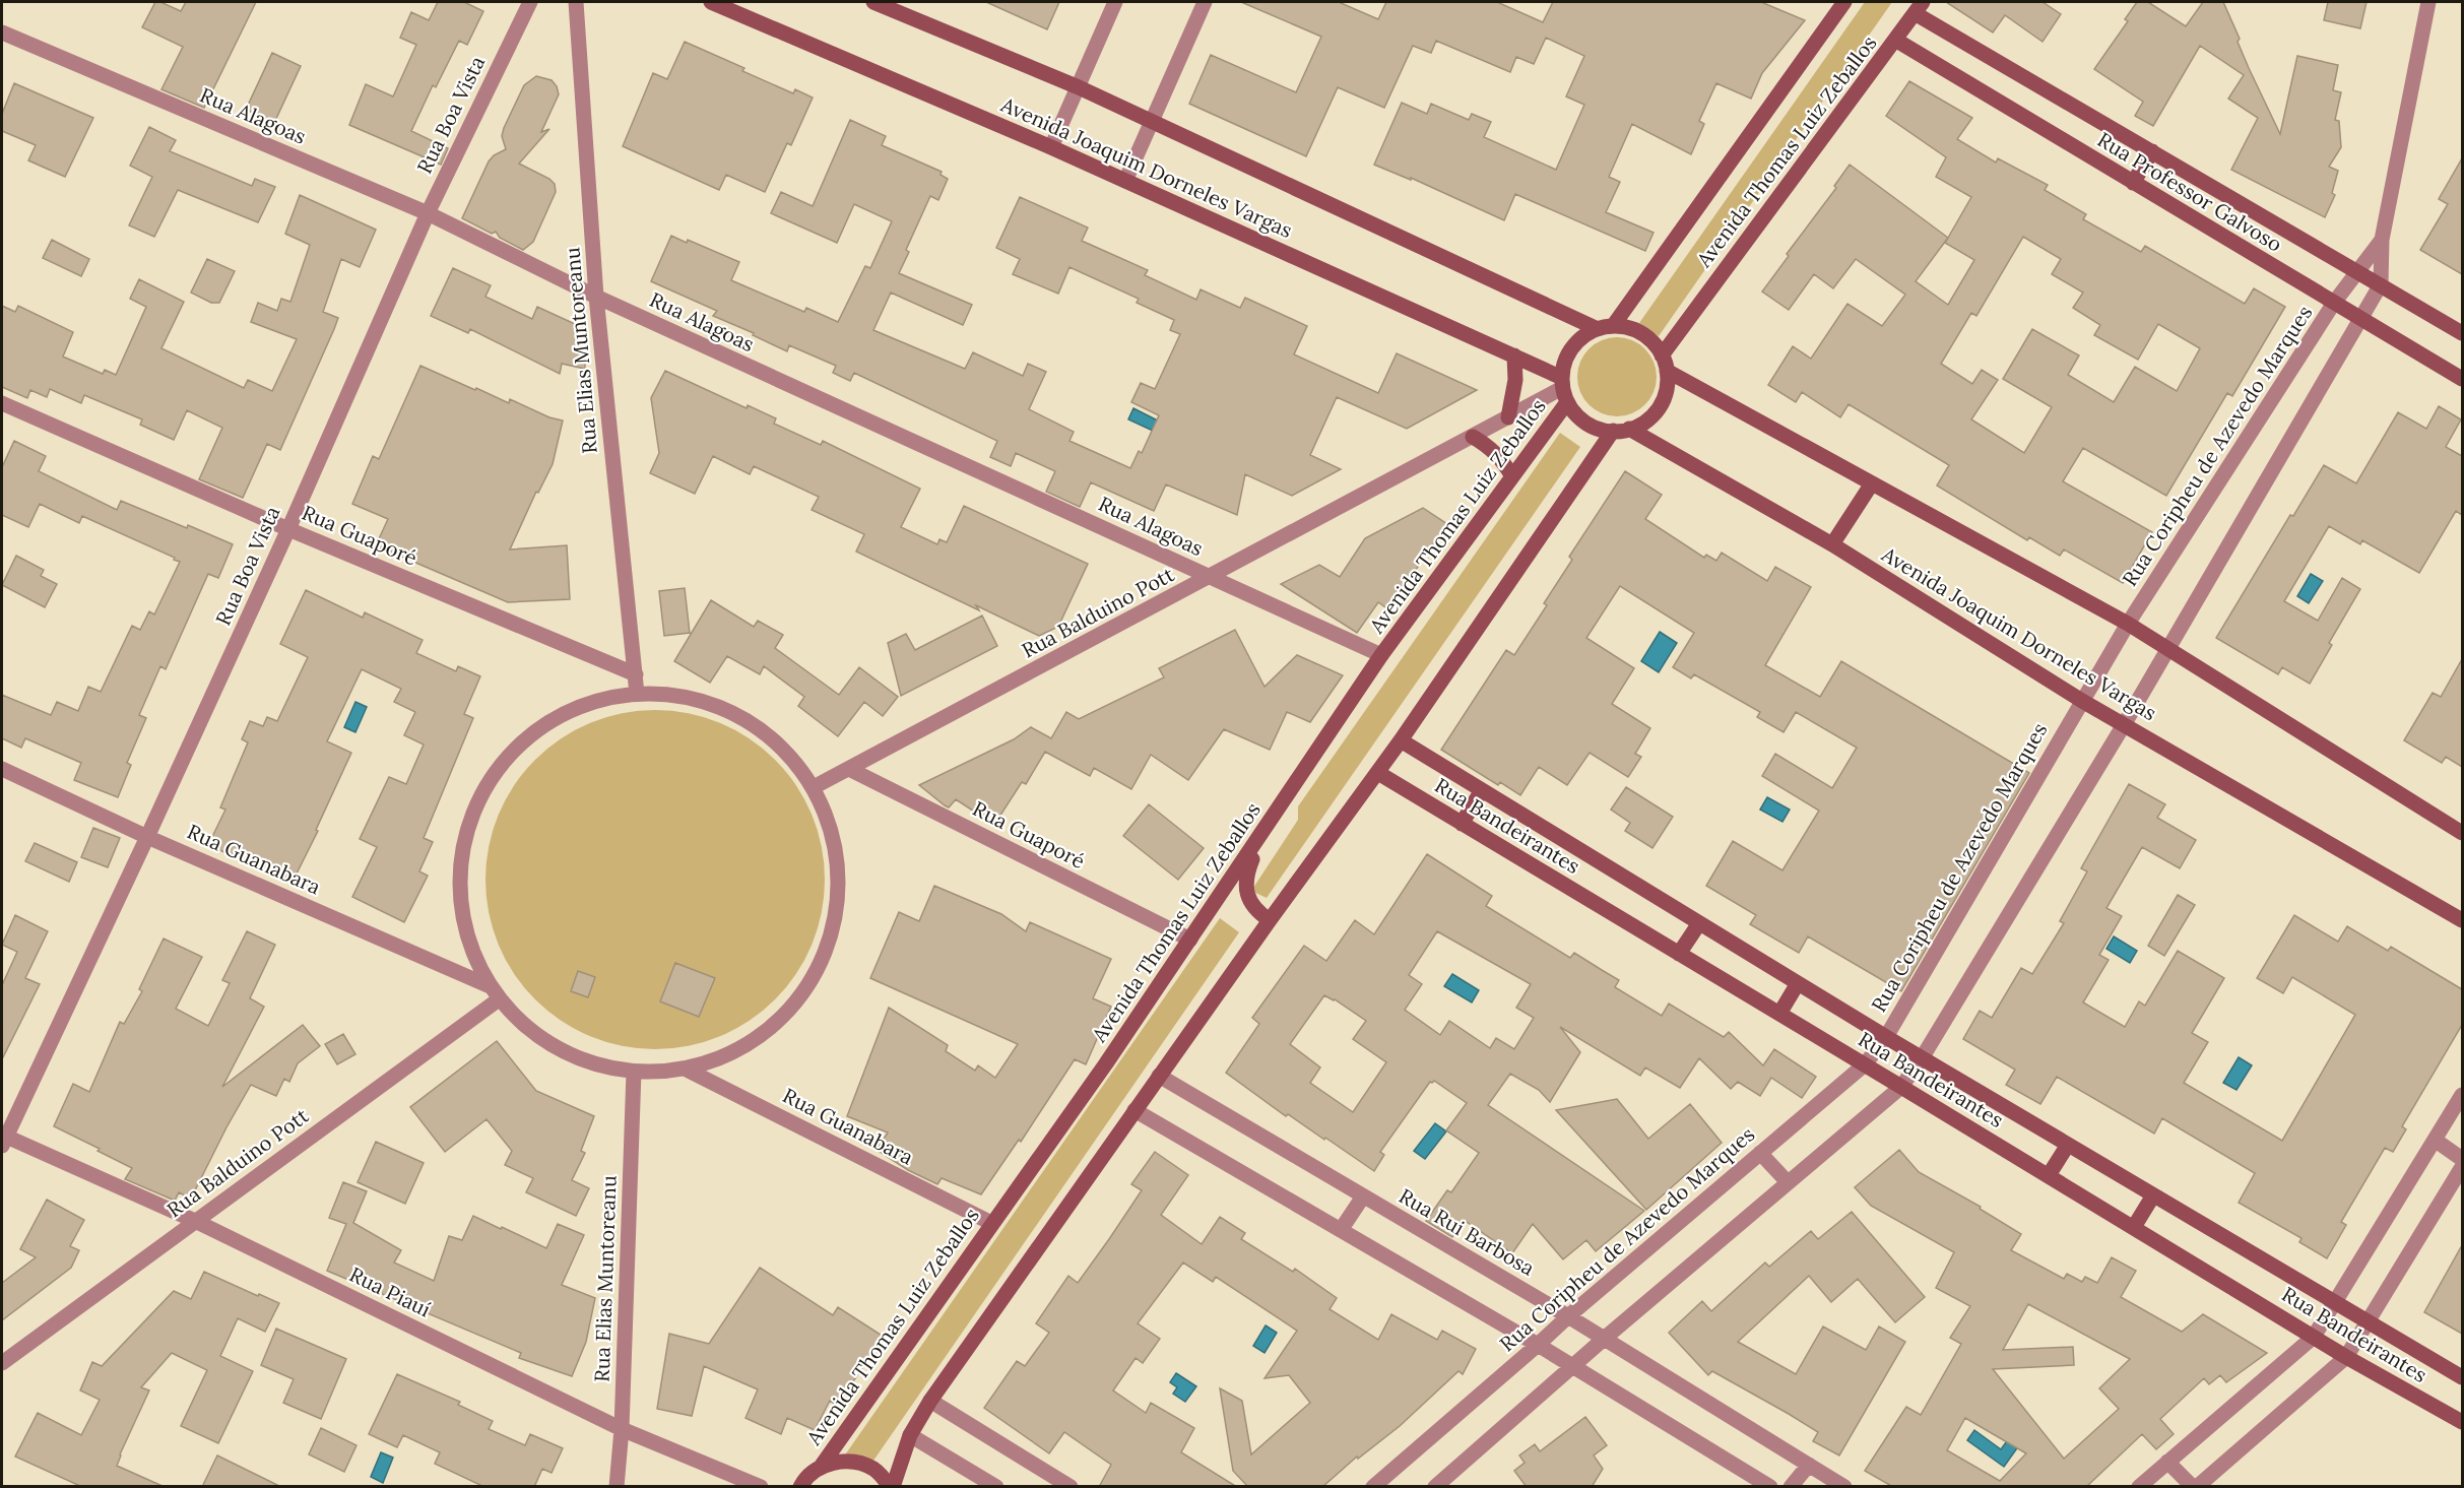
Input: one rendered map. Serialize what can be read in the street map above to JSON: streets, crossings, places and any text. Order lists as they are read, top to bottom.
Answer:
{
  "streets": {
    "street": [
      "Rua Boa Vista",
      "Rua Alagoas",
      "Avenida Thomas Luiz Zeballos",
      "Avenida Joaquim Dorneles Vargas",
      "Rua Professor Galvoso",
      "Rua Elias Muntoreanu",
      "Rua Coripheu de Azevedo Marques",
      "Rua Guaporé",
      "Rua Balduino Pott",
      "Rua Bandeirantes",
      "Rua Guanabara",
      "Rua Rui Barbosa",
      "Rua Piauí"
    ]
  },
  "crossings": [
    ["Rua Boa Vista", "Rua Alagoas"],
    ["Rua Boa Vista", "Rua Guaporé"],
    ["Rua Boa Vista", "Rua Guanabara"],
    ["Rua Boa Vista", "Rua Piauí"],
    ["Rua Alagoas", "Avenida Thomas Luiz Zeballos"],
    ["Rua Alagoas", "Rua Elias Muntoreanu"],
    ["Rua Alagoas", "Rua Balduino Pott"],
    ["Avenida Thomas Luiz Zeballos", "Avenida Joaquim Dorneles Vargas"],
    ["Avenida Thomas Luiz Zeballos", "Rua Professor Galvoso"],
    ["Avenida Thomas Luiz Zeballos", "Rua Guaporé"],
    ["Avenida Thomas Luiz Zeballos", "Rua Balduino Pott"],
    ["Avenida Thomas Luiz Zeballos", "Rua Guanabara"],
    ["Avenida Joaquim Dorneles Vargas", "Rua Coripheu de Azevedo Marques"],
    ["Avenida Joaquim Dorneles Vargas", "Rua Balduino Pott"],
    ["Rua Professor Galvoso", "Rua Coripheu de Azevedo Marques"],
    ["Rua Elias Muntoreanu", "Rua Guaporé"],
    ["Rua Elias Muntoreanu", "Rua Piauí"],
    ["Rua Coripheu de Azevedo Marques", "Rua Bandeirantes"],
    ["Rua Coripheu de Azevedo Marques", "Rua Rui Barbosa"],
    ["Rua Guaporé", "Rua Balduino Pott"],
    ["Rua Balduino Pott", "Rua Piauí"]
  ]
}
